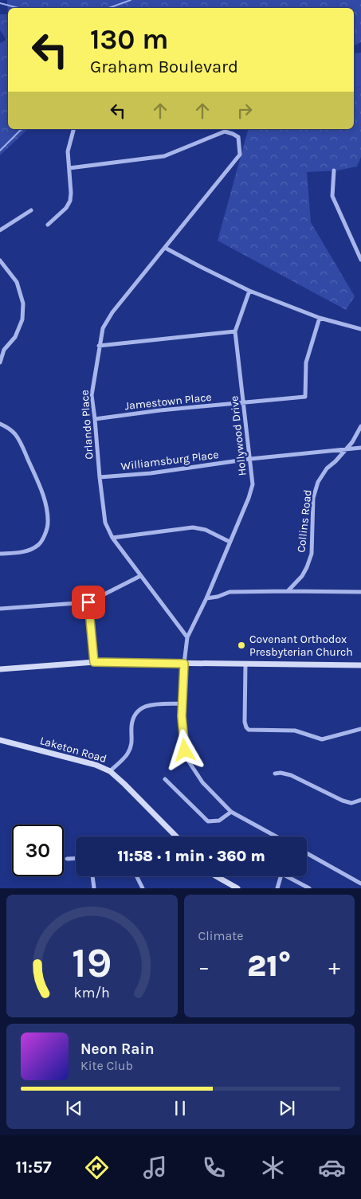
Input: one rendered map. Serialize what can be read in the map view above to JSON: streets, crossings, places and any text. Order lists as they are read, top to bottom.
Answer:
{
  "streets": {
    "street": [
      "Jamestown Place",
      "Orlando Place",
      "Hollywood Drive",
      "Williamsburg Place",
      "Collins Road",
      "Laketon Road"
    ]
  },
  "crossings": [
    ["Jamestown Place", "Orlando Place"],
    ["Jamestown Place", "Hollywood Drive"],
    ["Orlando Place", "Hollywood Drive"],
    ["Orlando Place", "Williamsburg Place"],
    ["Hollywood Drive", "Williamsburg Place"],
    ["Williamsburg Place", "Collins Road"]
  ],
  "places": ["Covenant Orthodox Presbyterian Church"],
  "page": {
    "turn": ["130 m", "Graham Boulevard"],
    "limit": "30",
    "trip": "11:58 · 1 min · 360 m",
    "tile": "Climate",
    "heat": ["−", "21°", "+"],
    "song": ["Neon Rain", "Kite Club"],
    "tabs": "11:57",
    "gauge": ["19", "km/h"]
  }
}
